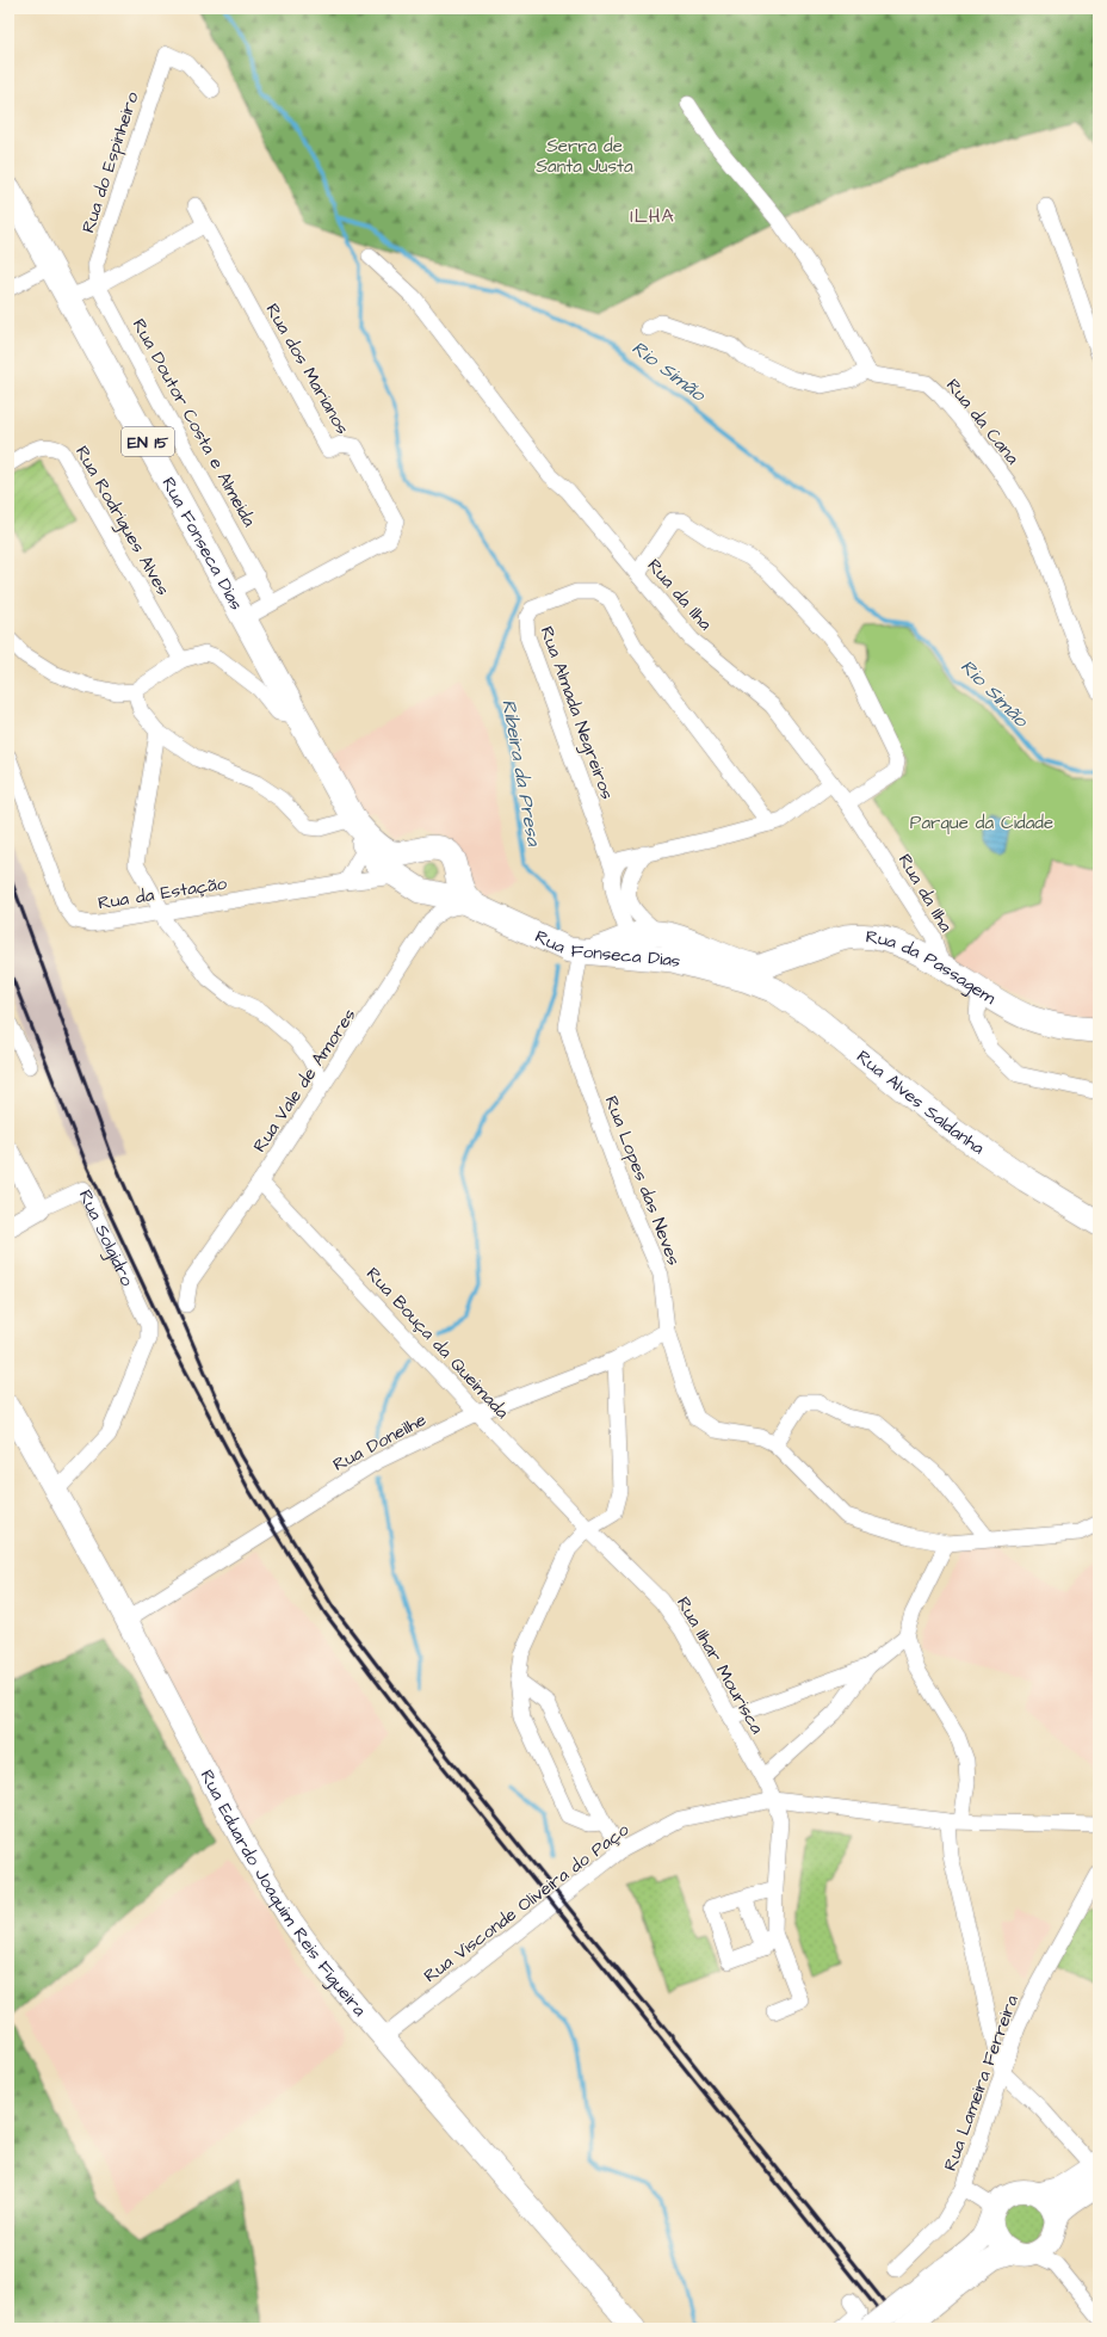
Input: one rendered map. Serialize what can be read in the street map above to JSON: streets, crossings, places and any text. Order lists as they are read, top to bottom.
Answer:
{
  "streets": {
    "main road": [
      "EN 15",
      "Rua Fonseca Dias",
      "Rua da Passagem",
      "Rua Alves Saldanha",
      "Rua Eduardo Joaquim Reis Figueira"
    ],
    "street": [
      "Rua do Espinheiro",
      "Rua dos Marianos",
      "Rua da Cana",
      "Rua Doutor Costa e Almeida",
      "Rua Rodrigues Alves",
      "Rua da Ilha",
      "Rua Almada Negreiros",
      "Rua da Estação",
      "Rua Vale de Amores",
      "Rua Lopes das Neves",
      "Rua Solgidro",
      "Rua Bouça da Queimada",
      "Rua Doneilhe",
      "Rua Ilhar Mourisca",
      "Rua Visconde Oliveira do Paço",
      "Rua Lameira Ferreira"
    ]
  },
  "crossings": [
    ["Rua do Espinheiro", "Rua Doutor Costa e Almeida"],
    ["Rua dos Marianos", "Rua Doutor Costa e Almeida"],
    ["Rua dos Marianos", "Rua Fonseca Dias"],
    ["Rua Fonseca Dias", "Rua da Estação"],
    ["Rua Fonseca Dias", "Rua da Passagem"],
    ["Rua Fonseca Dias", "Rua Vale de Amores"],
    ["Rua Fonseca Dias", "Rua Alves Saldanha"],
    ["Rua Fonseca Dias", "Rua Lopes das Neves"],
    ["Rua da Ilha", "Rua da Passagem"],
    ["Rua da Estação", "Rua Vale de Amores"],
    ["Rua da Passagem", "Rua Alves Saldanha"],
    ["Rua Vale de Amores", "Rua Bouça da Queimada"],
    ["Rua Lopes das Neves", "Rua Doneilhe"],
    ["Rua Solgidro", "Rua Eduardo Joaquim Reis Figueira"],
    ["Rua Bouça da Queimada", "Rua Doneilhe"],
    ["Rua Bouça da Queimada", "Rua Ilhar Mourisca"],
    ["Rua Doneilhe", "Rua Eduardo Joaquim Reis Figueira"],
    ["Rua Ilhar Mourisca", "Rua Visconde Oliveira do Paço"],
    ["Rua Eduardo Joaquim Reis Figueira", "Rua Visconde Oliveira do Paço"]
  ],
  "districts": ["ILHA"],
  "water": ["Rio Simão", "Ribeira da Presa"],
  "parks": ["Serra de Santa Justa", "Parque da Cidade"]
}
